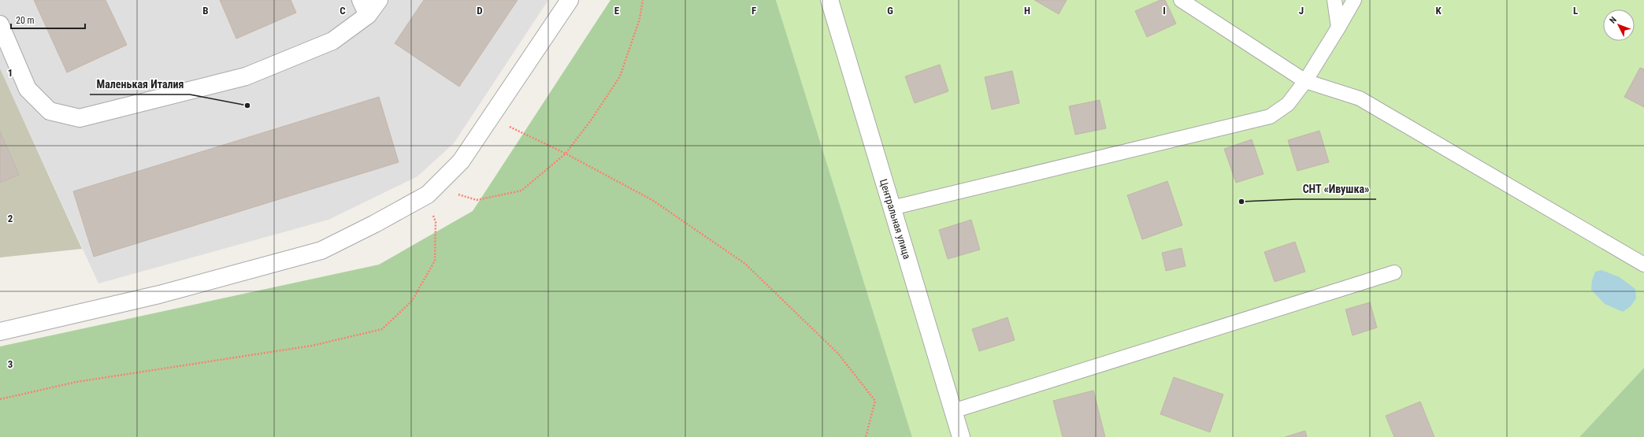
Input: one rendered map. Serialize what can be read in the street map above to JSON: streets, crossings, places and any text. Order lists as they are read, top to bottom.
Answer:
{
  "streets": {
    "street": ["Центральная улица"]
  },
  "places": ["Маленькая Италия", "СНТ «Ивушка»"],
  "scale_bar": "20 m",
  "north": "top left",
  "grid": {
    "columns": [
      "B",
      "C",
      "D",
      "E",
      "F",
      "G",
      "H",
      "I",
      "J",
      "K",
      "L"
    ],
    "rows": ["1", "2", "3"]
  }
}
